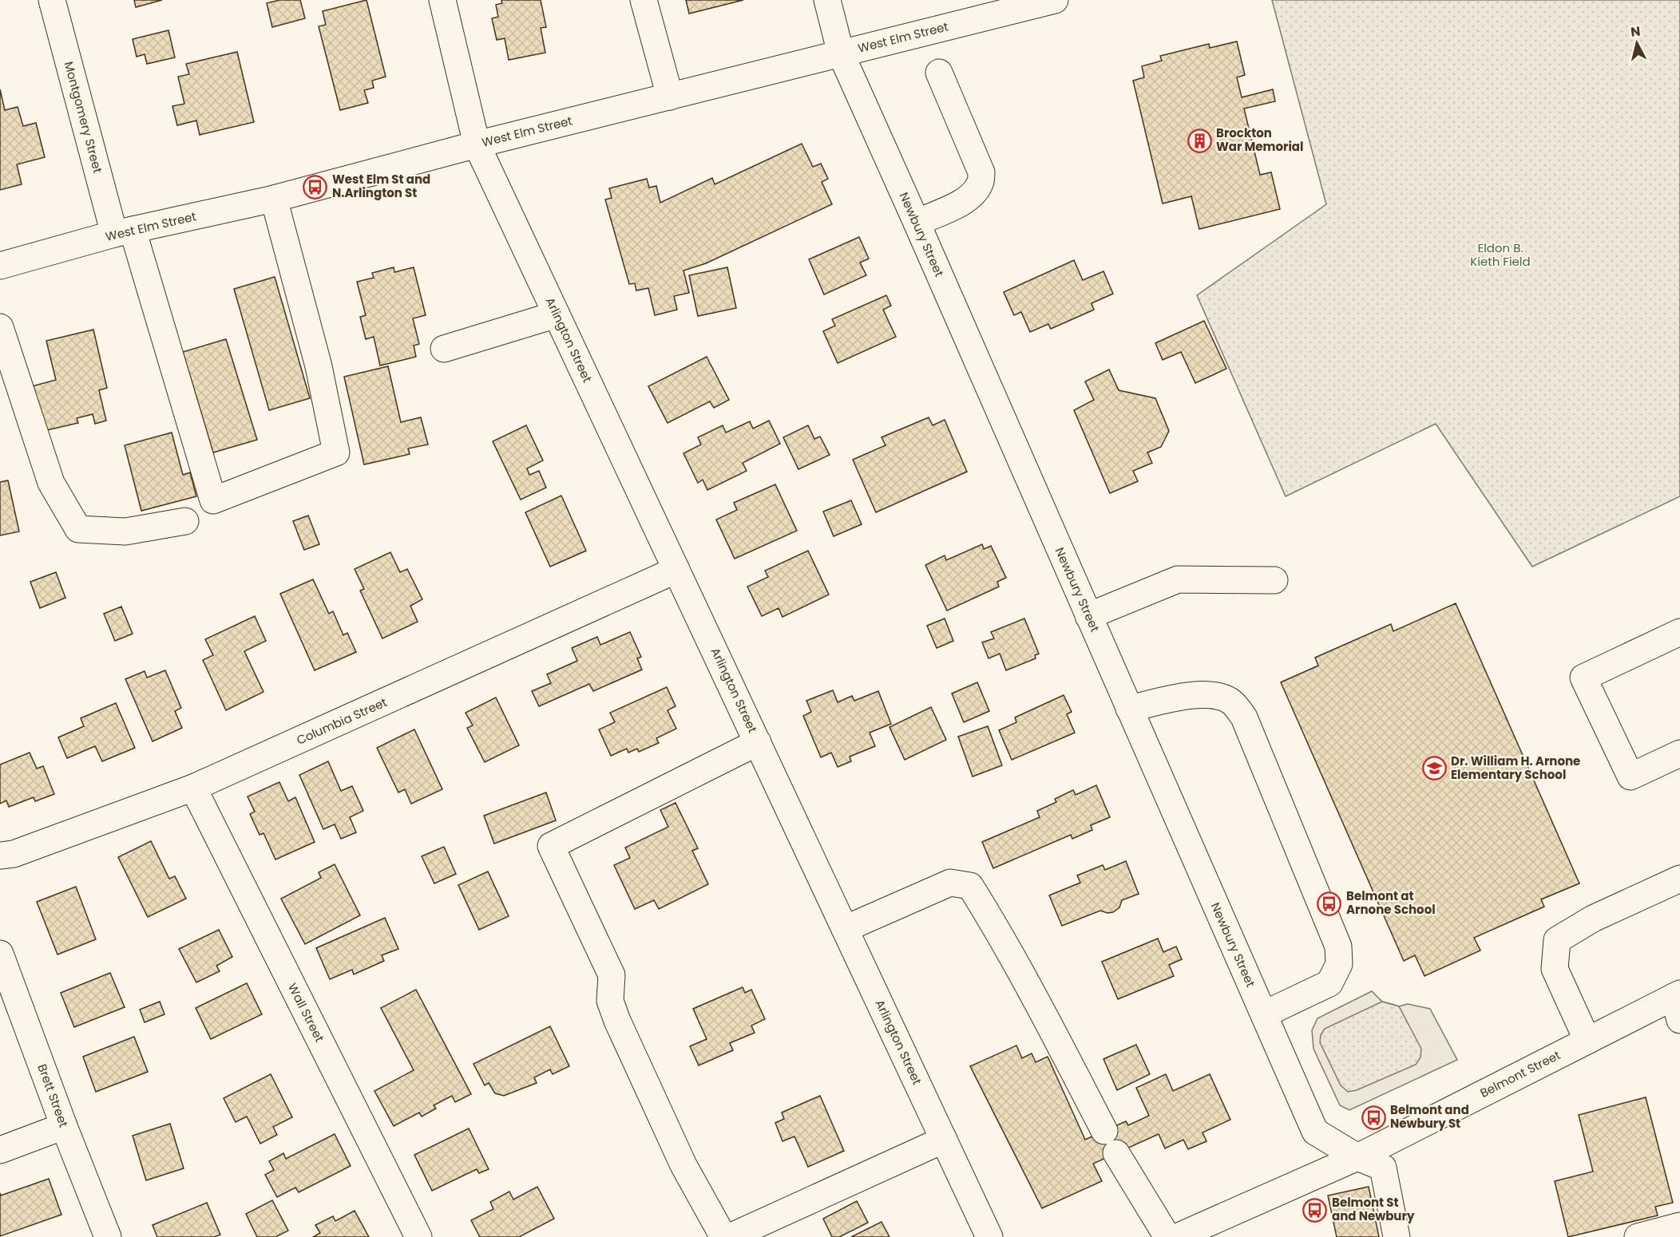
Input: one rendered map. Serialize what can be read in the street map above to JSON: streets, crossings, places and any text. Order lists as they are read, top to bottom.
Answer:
{
  "streets": {
    "street": [
      "West Elm Street",
      "Montgomery Street",
      "Newbury Street",
      "Arlington Street",
      "Columbia Street",
      "Wall Street",
      "Belmont Street",
      "Brett Street"
    ]
  },
  "crossings": [
    ["West Elm Street", "Montgomery Street"],
    ["West Elm Street", "Newbury Street"],
    ["West Elm Street", "Arlington Street"],
    ["Newbury Street", "Belmont Street"],
    ["Arlington Street", "Columbia Street"],
    ["Columbia Street", "Wall Street"]
  ],
  "parks": ["Eldon B. Kieth Field"],
  "places": {
    "building": ["Brockton War Memorial"],
    "bus stop": [
      "West Elm St and N.Arlington St",
      "Belmont at Arnone School",
      "Belmont and Newbury St",
      "Belmont St and Newbury"
    ],
    "school or university": ["Dr. William H. Arnone Elementary School"]
  },
  "north": "top"
}
